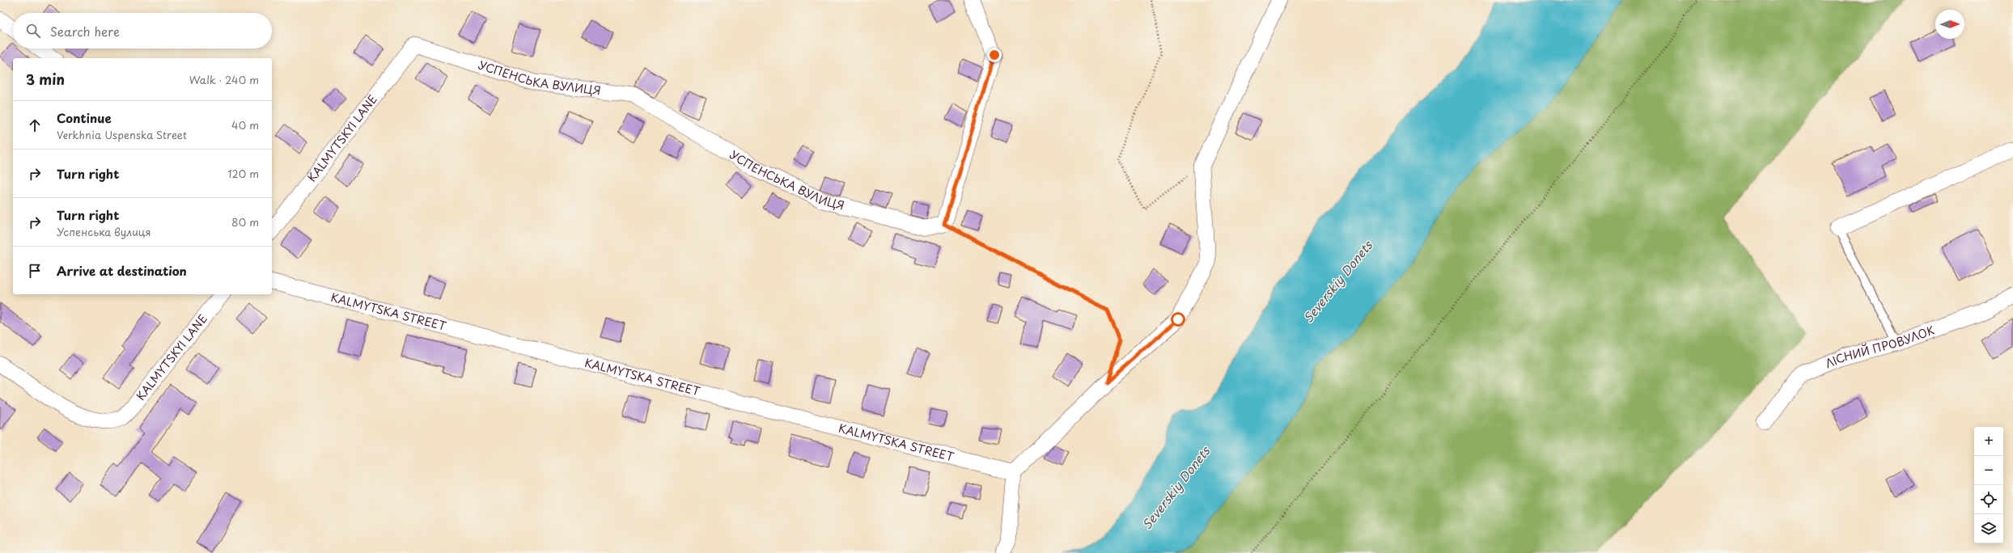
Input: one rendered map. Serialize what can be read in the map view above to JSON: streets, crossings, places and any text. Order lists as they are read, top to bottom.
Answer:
{
  "streets": {
    "street": [
      "УСПЕНСЬКА ВУЛИЦЯ",
      "KALMYTSKYI LANE",
      "KALMYTSKA STREET",
      "ЛІСНИЙ ПРОВУЛОК"
    ]
  },
  "crossings": [
    ["УСПЕНСЬКА ВУЛИЦЯ", "KALMYTSKYI LANE"]
  ],
  "water": ["Severskiy Donets"],
  "north": "right",
  "page": {
    "search": "Search here",
    "heading": ["3 min", "Walk · 240 m"],
    "list": [
      ["Continue", "Verkhnia Uspenska Street", "40 m"],
      ["Turn right", "120 m"],
      ["Turn right", "Успенська вулиця", "80 m"],
      "Arrive at destination"
    ],
    "map_buttons": ["+", "−"]
  }
}
